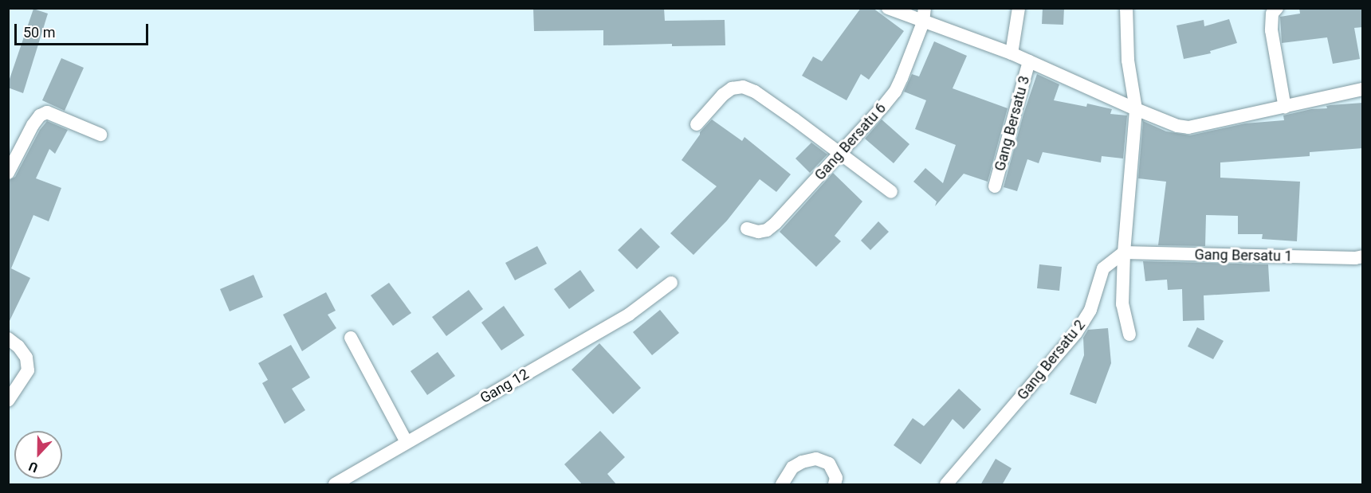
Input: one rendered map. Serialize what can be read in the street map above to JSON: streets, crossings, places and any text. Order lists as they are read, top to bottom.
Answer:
{
  "streets": {
    "street": [
      "Gang Bersatu 3",
      "Gang Bersatu 6",
      "Gang Bersatu 1",
      "Gang Bersatu 2",
      "Gang 12"
    ]
  },
  "crossings": [
    ["Gang Bersatu 1", "Gang Bersatu 2"]
  ],
  "scale_bar": "50 m",
  "north": "bottom"
}
